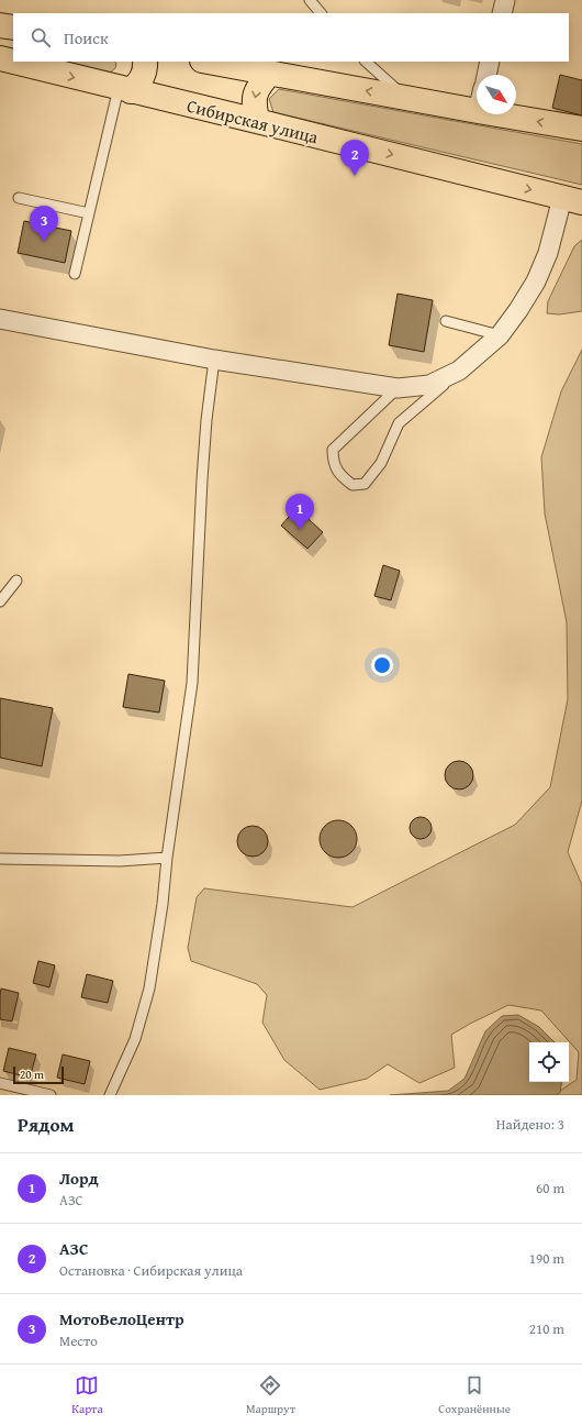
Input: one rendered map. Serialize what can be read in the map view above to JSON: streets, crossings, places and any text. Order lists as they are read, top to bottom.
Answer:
{
  "streets": {
    "main road": ["Сибирская улица"]
  },
  "scale_bar": "20 m",
  "north": "bottom right",
  "page": {
    "search": "Поиск",
    "pins": ["2", "3", "1"],
    "scale": "20 m",
    "heading": ["Рядом", "Найдено: 3"],
    "list": [
      {
        "mark": "1",
        "name": "Лорд",
        "note": "АЗС",
        "value": "60 m"
      },
      {
        "mark": "2",
        "name": "АЗС",
        "note": "Остановка · Сибирская улица",
        "value": "190 m"
      },
      {
        "mark": "3",
        "name": "МотоВелоЦентр",
        "note": "Место",
        "value": "210 m"
      }
    ],
    "nav": ["Карта", "Маршрут", "Сохранённые"]
  }
}
